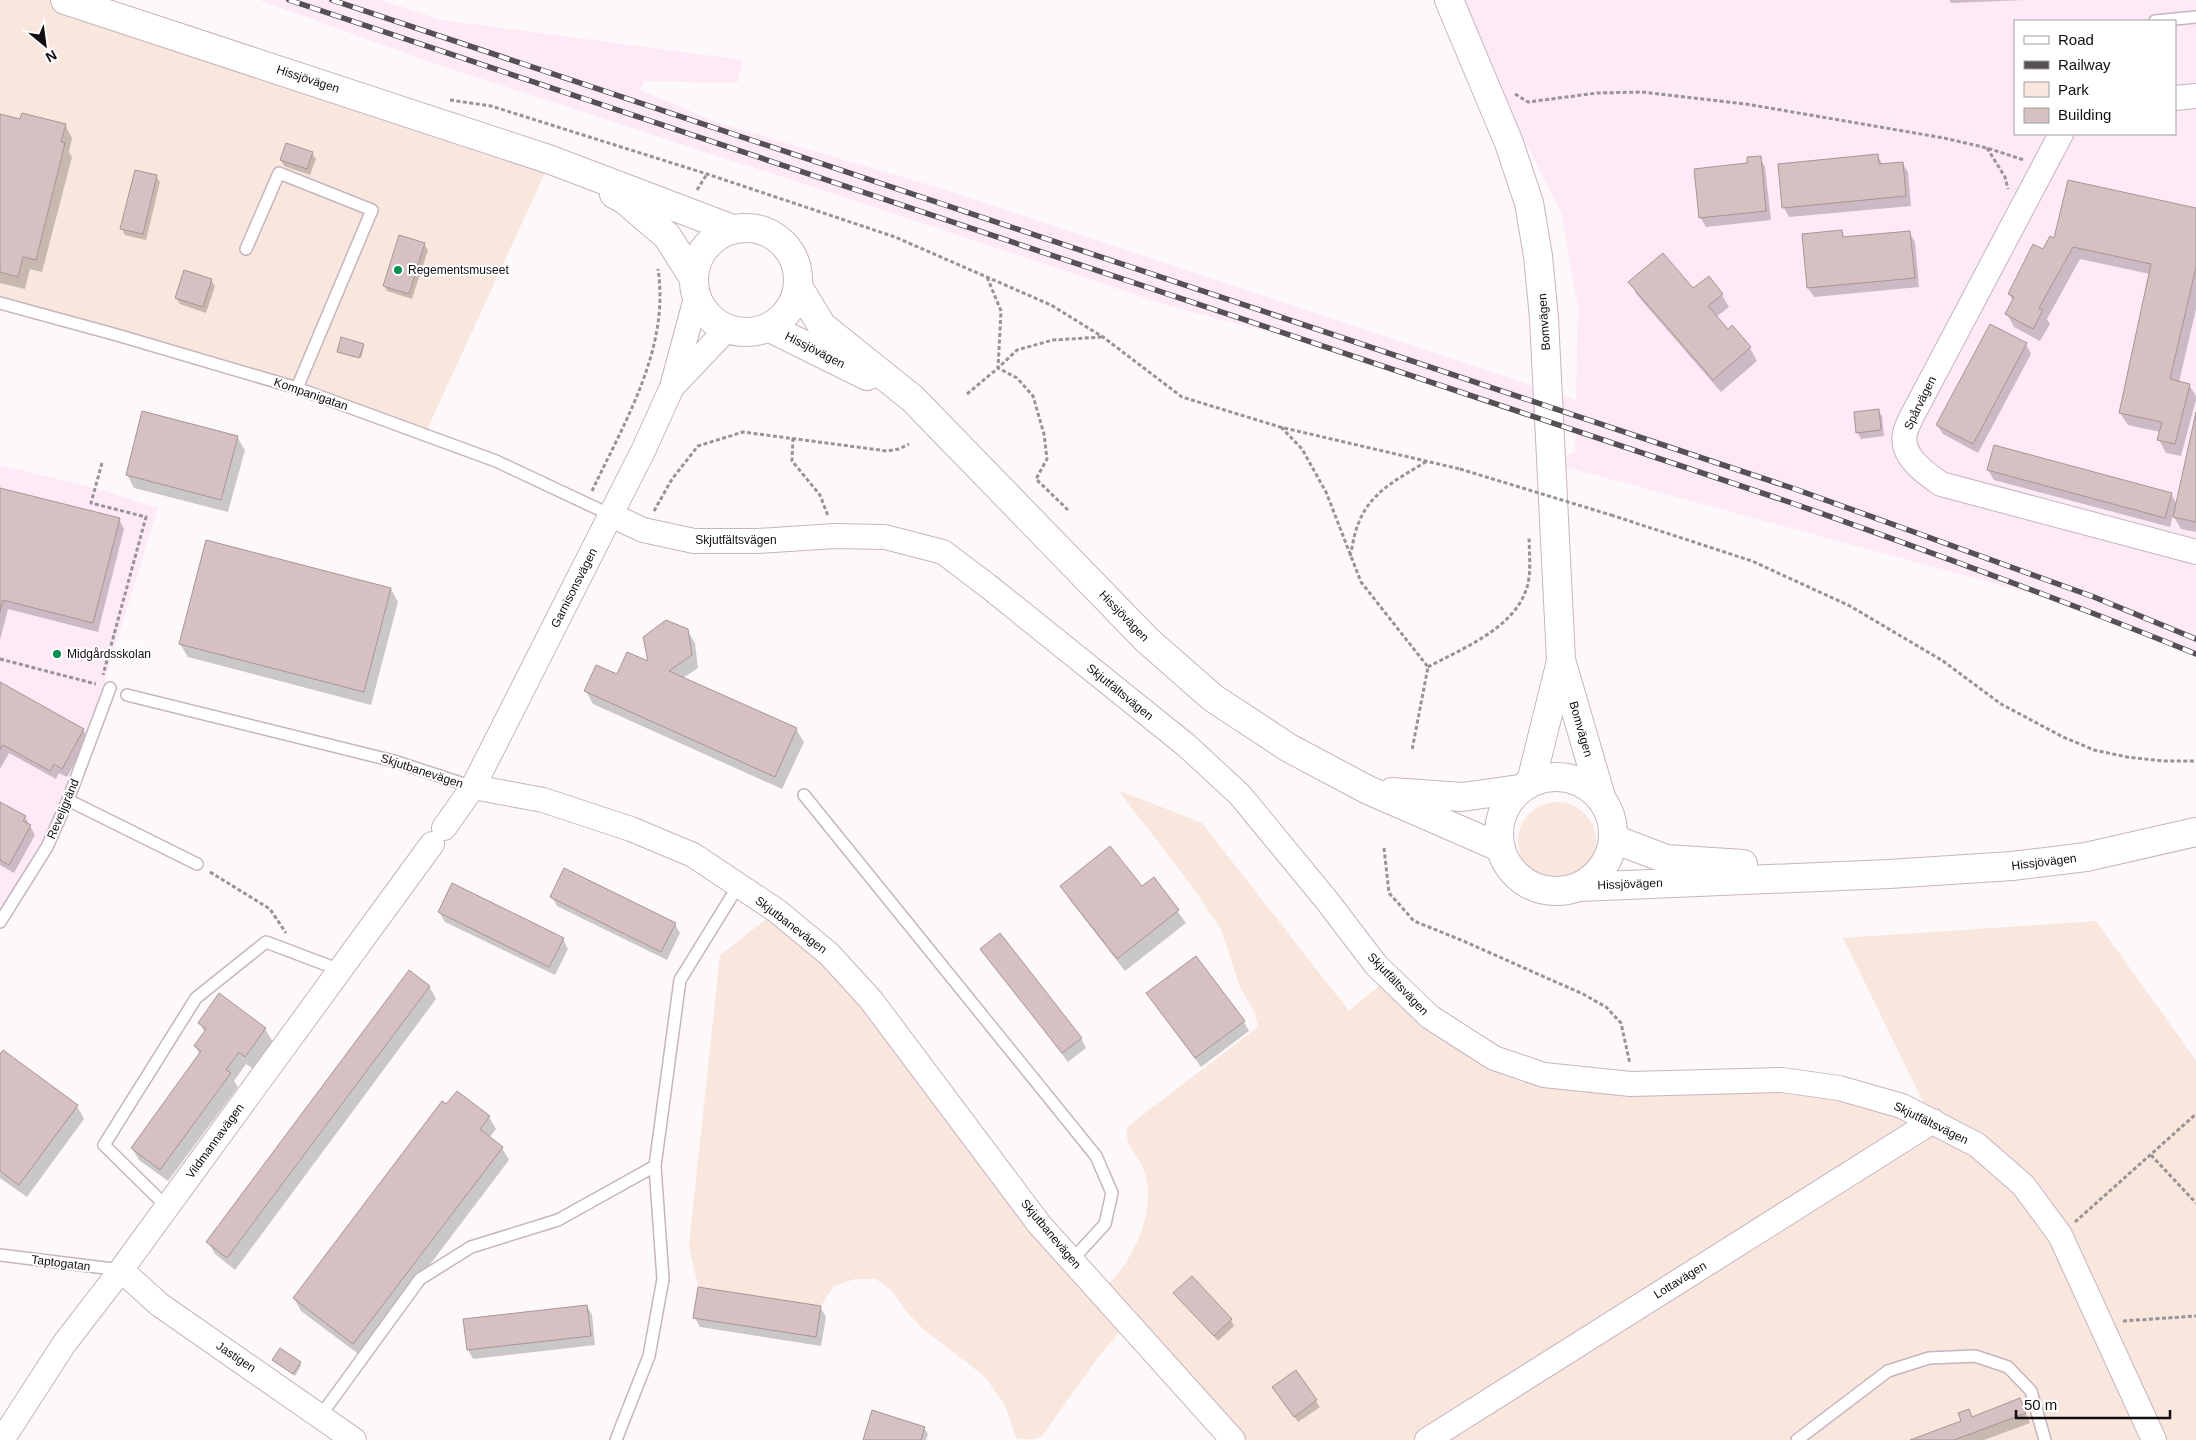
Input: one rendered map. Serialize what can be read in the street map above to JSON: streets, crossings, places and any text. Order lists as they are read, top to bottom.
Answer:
{
  "streets": {
    "main road": ["Hissjövägen", "Bomvägen"],
    "street": [
      "Spårvägen",
      "Skjutfältsvägen",
      "Garnisonsvägen",
      "Skjutbanevägen",
      "Vildmannavägen",
      "Lottavägen",
      "Jastigen"
    ],
    "lane": ["Kompanigatan", "Reveljgränd", "Taptogatan"]
  },
  "crossings": [
    ["Hissjövägen", "Bomvägen"],
    ["Hissjövägen", "Garnisonsvägen"],
    ["Kompanigatan", "Skjutfältsvägen"],
    ["Kompanigatan", "Garnisonsvägen"],
    ["Skjutfältsvägen", "Garnisonsvägen"],
    ["Skjutfältsvägen", "Lottavägen"],
    ["Garnisonsvägen", "Skjutbanevägen"],
    ["Garnisonsvägen", "Vildmannavägen"],
    ["Skjutbanevägen", "Vildmannavägen"],
    ["Vildmannavägen", "Taptogatan"],
    ["Vildmannavägen", "Jastigen"],
    ["Taptogatan", "Jastigen"]
  ],
  "places": ["Regementsmuseet", "Midgårdsskolan"],
  "legend": [
    "Road",
    "Railway",
    "Park",
    "Building"
  ],
  "scale_bar": "50 m",
  "north": "bottom right"
}
